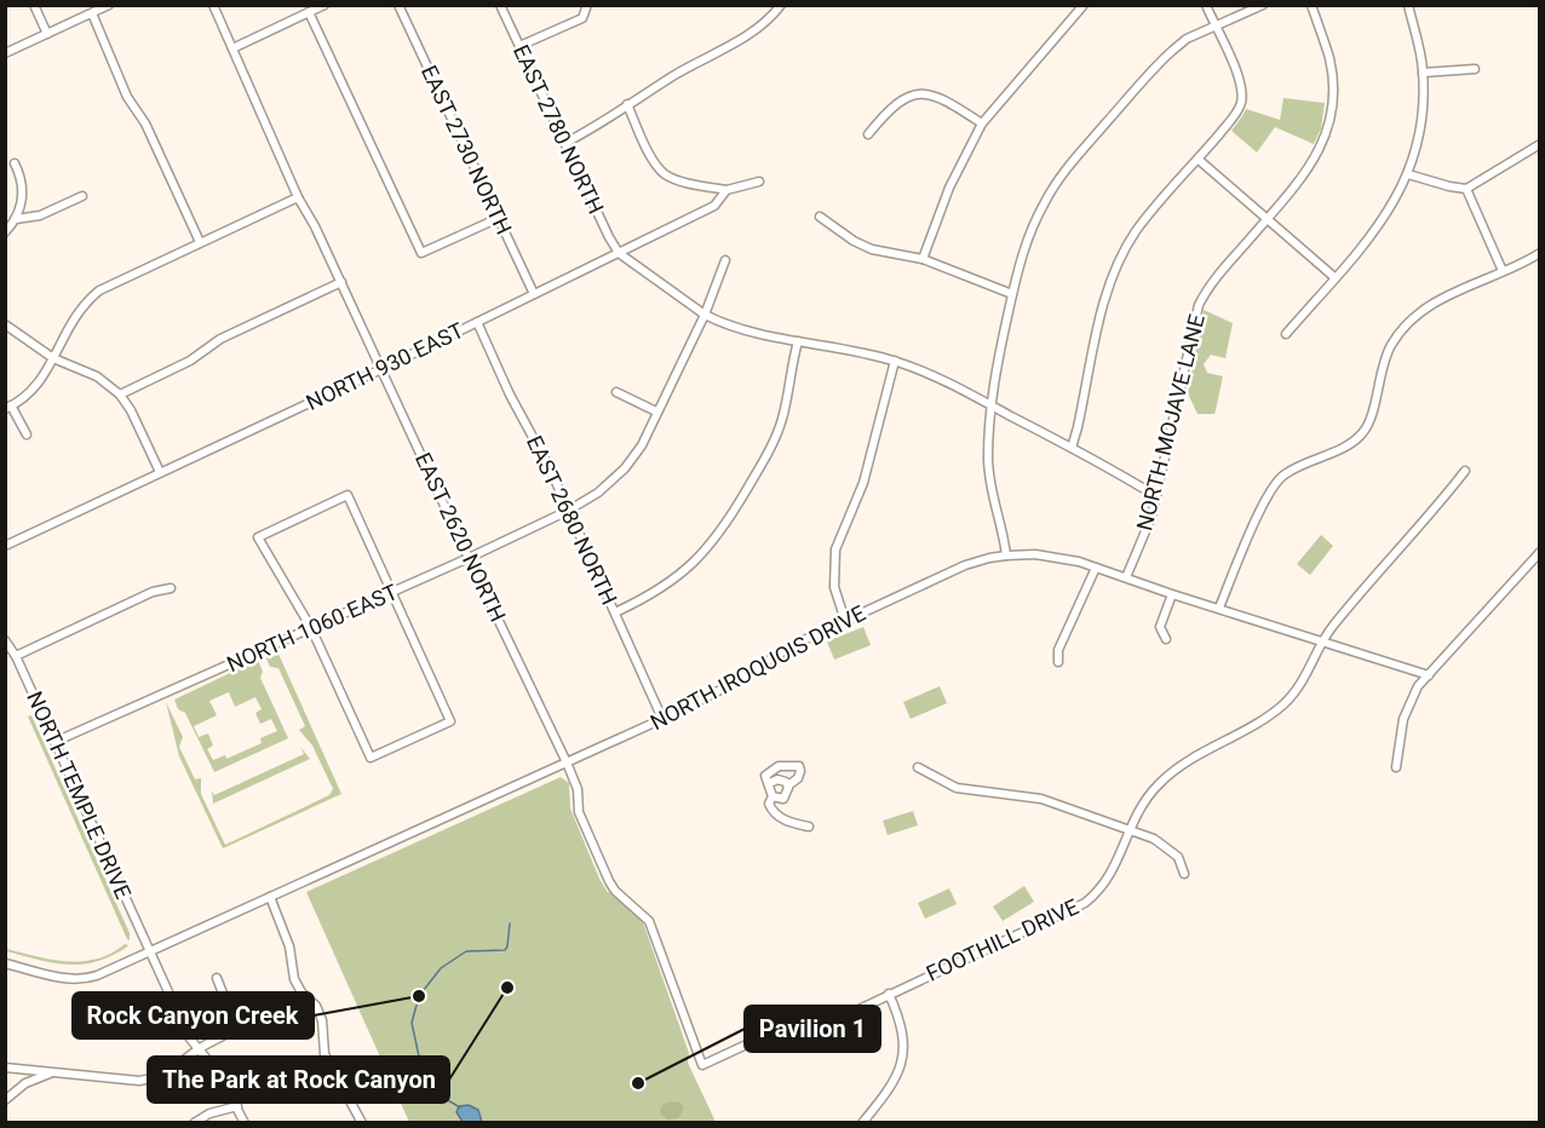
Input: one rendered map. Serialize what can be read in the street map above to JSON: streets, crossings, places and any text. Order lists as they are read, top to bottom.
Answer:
{
  "streets": {
    "street": [
      "EAST 2780 NORTH",
      "EAST 2730 NORTH",
      "NORTH 930 EAST",
      "NORTH MOJAVE LANE",
      "EAST 2680 NORTH",
      "EAST 2620 NORTH",
      "NORTH 1060 EAST",
      "NORTH IROQUOIS DRIVE",
      "NORTH TEMPLE DRIVE",
      "FOOTHILL DRIVE"
    ]
  },
  "crossings": [
    ["EAST 2780 NORTH", "NORTH 930 EAST"],
    ["EAST 2730 NORTH", "NORTH 930 EAST"],
    ["NORTH 930 EAST", "EAST 2680 NORTH"],
    ["NORTH 930 EAST", "EAST 2620 NORTH"],
    ["NORTH MOJAVE LANE", "NORTH IROQUOIS DRIVE"],
    ["EAST 2680 NORTH", "NORTH 1060 EAST"],
    ["EAST 2680 NORTH", "NORTH IROQUOIS DRIVE"],
    ["EAST 2620 NORTH", "NORTH 1060 EAST"],
    ["EAST 2620 NORTH", "NORTH IROQUOIS DRIVE"],
    ["EAST 2620 NORTH", "FOOTHILL DRIVE"],
    ["NORTH 1060 EAST", "NORTH TEMPLE DRIVE"],
    ["NORTH IROQUOIS DRIVE", "NORTH TEMPLE DRIVE"],
    ["NORTH IROQUOIS DRIVE", "FOOTHILL DRIVE"]
  ],
  "places": ["The Park at Rock Canyon", "Rock Canyon Creek", "Pavilion 1"]
}
